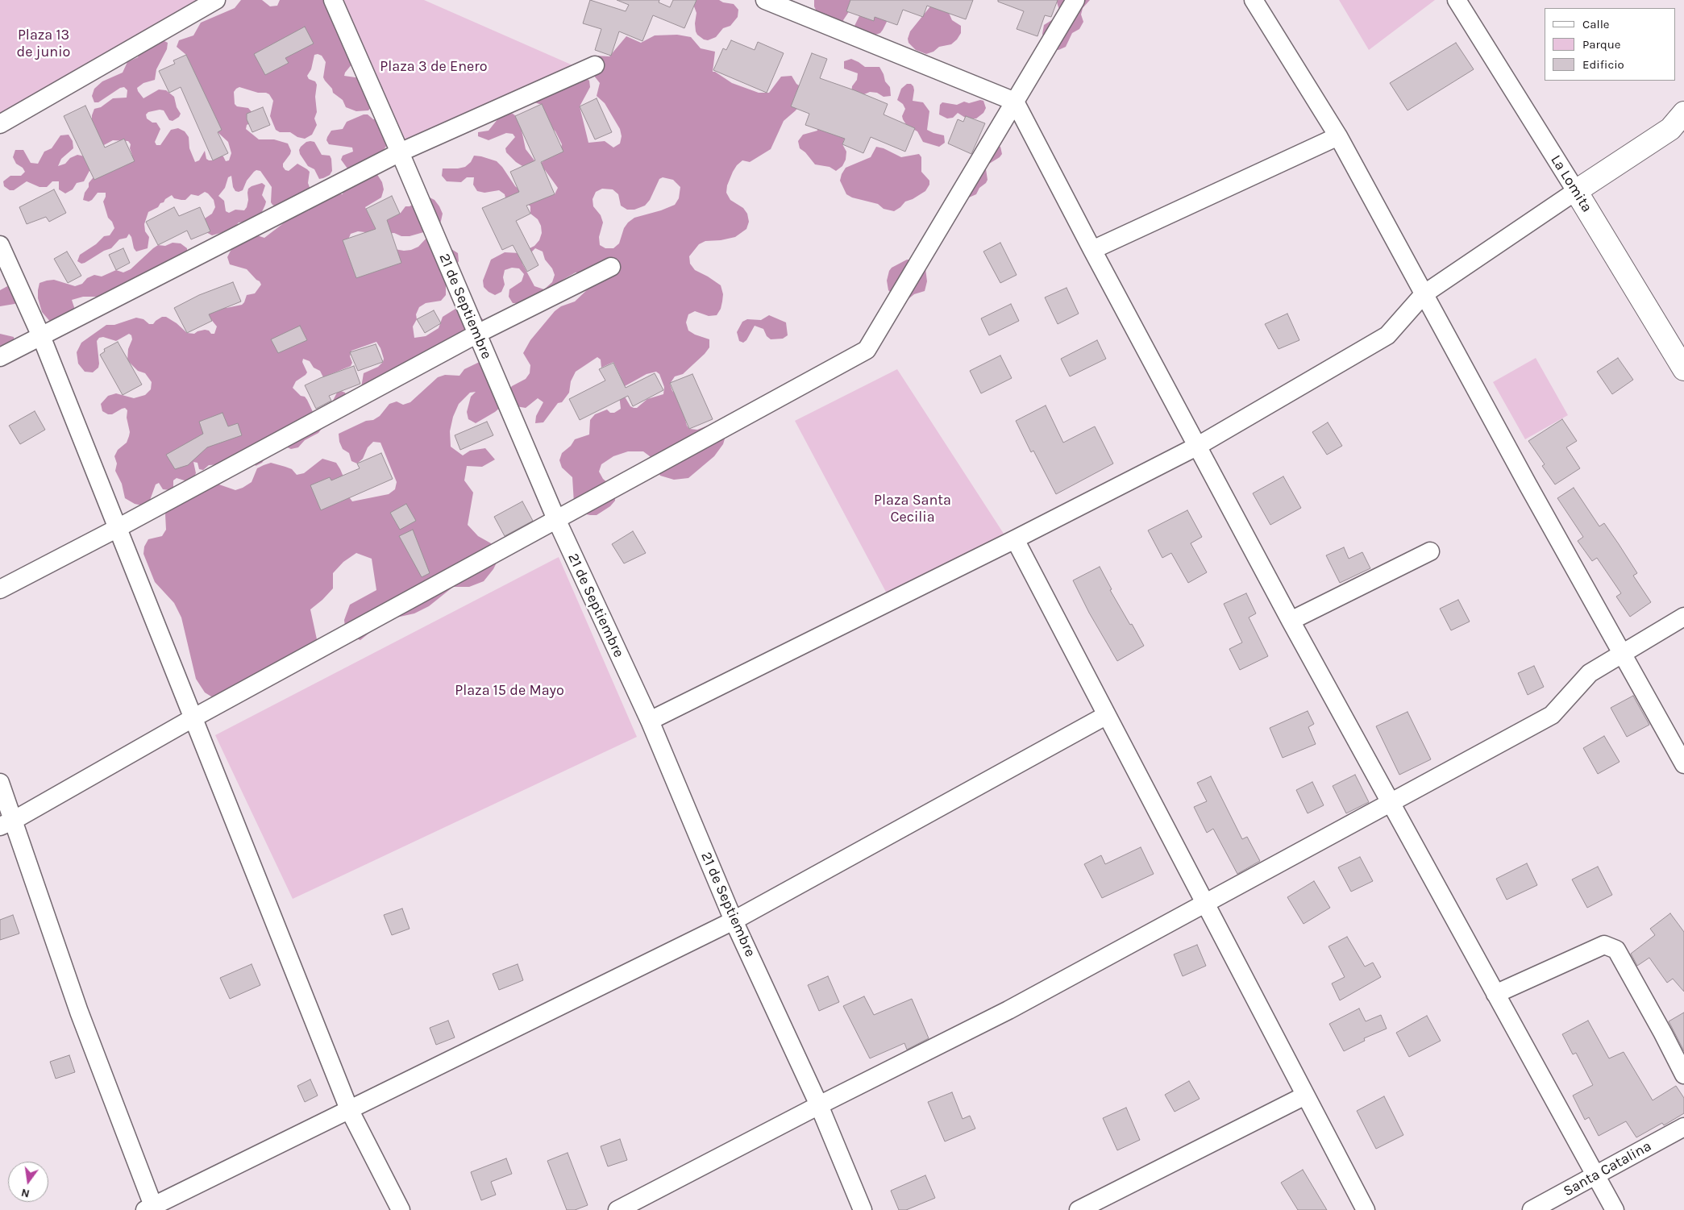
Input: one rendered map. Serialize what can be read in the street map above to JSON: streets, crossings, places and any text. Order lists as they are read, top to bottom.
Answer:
{
  "streets": {
    "street": ["La Lomita", "21 de Septiembre", "Santa Catalina"]
  },
  "parks": [
    "Plaza 13 de junio",
    "Plaza 3 de Enero",
    "Plaza Santa Cecilia",
    "Plaza 15 de Mayo"
  ],
  "legend": ["Calle", "Parque", "Edificio"],
  "north": "bottom"
}
